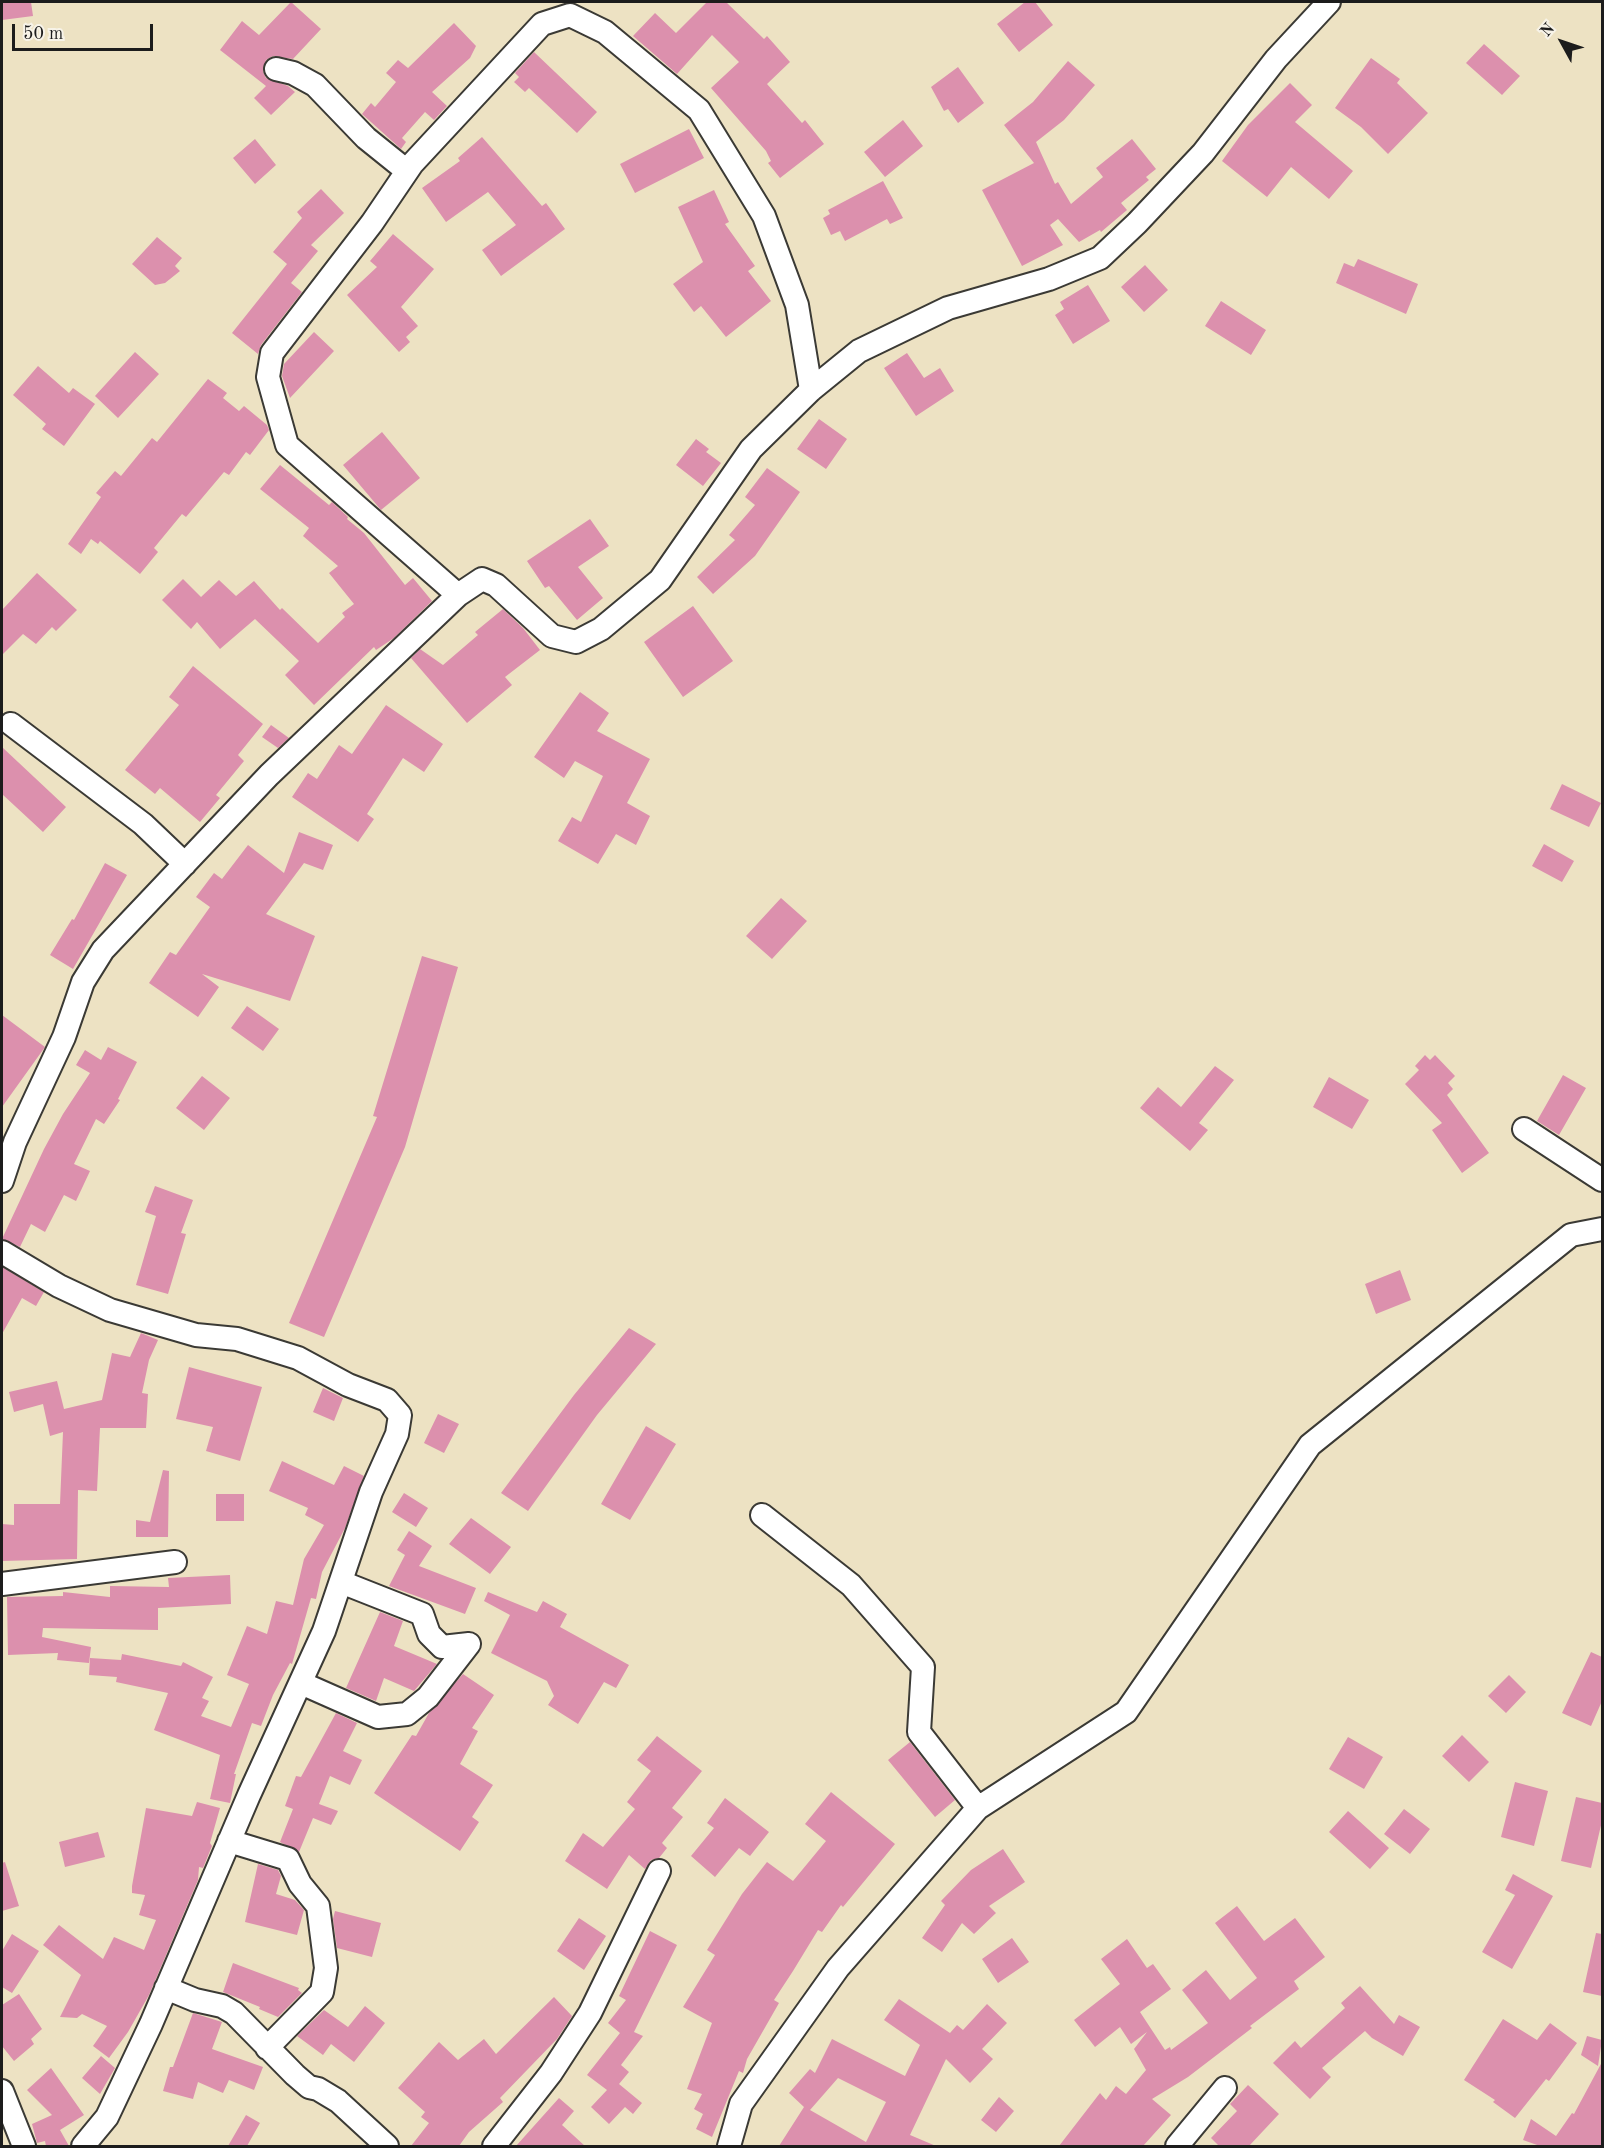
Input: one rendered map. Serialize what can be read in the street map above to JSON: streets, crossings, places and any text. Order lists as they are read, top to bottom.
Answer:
{
  "scale_bar": "50 m",
  "north": "top left"
}
